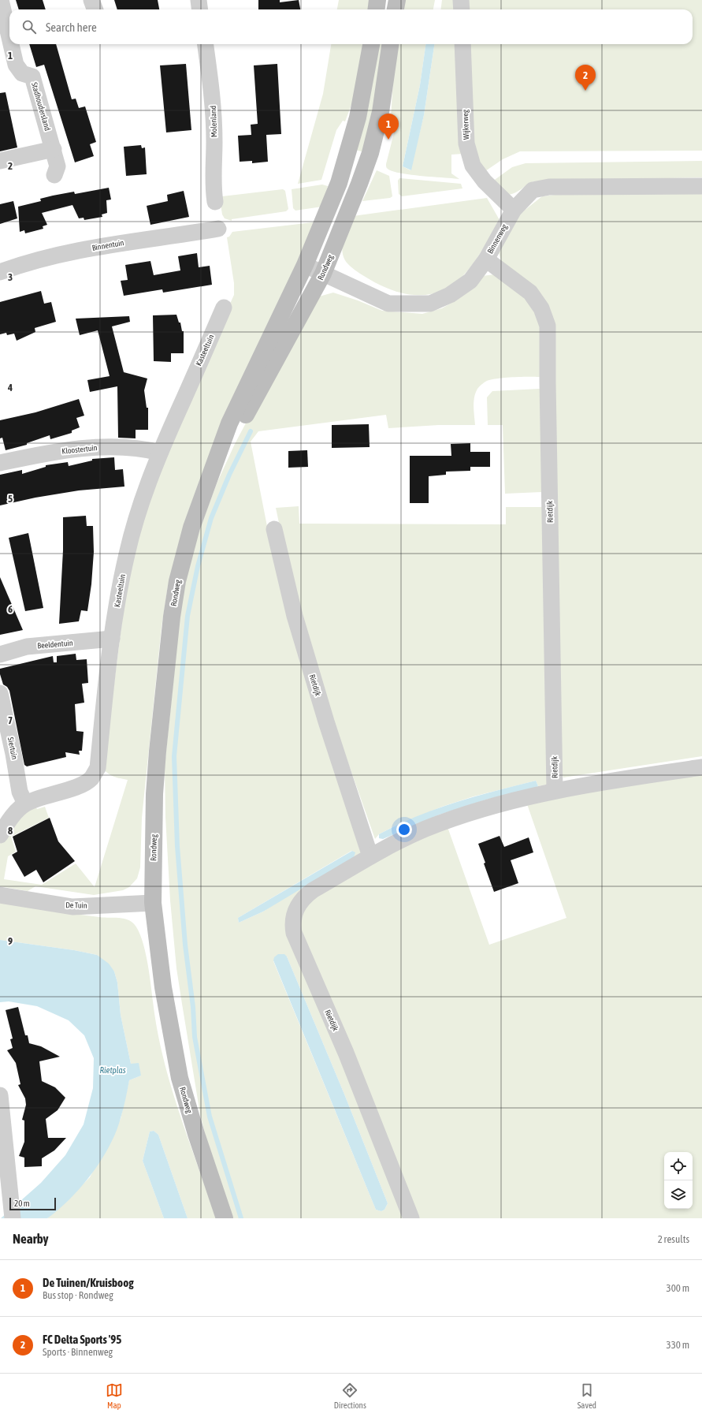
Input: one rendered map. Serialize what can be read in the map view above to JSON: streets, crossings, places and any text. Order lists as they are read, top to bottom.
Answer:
{
  "streets": {
    "main road": ["Rondweg"],
    "street": [
      "Stadhoudersland",
      "Molenland",
      "Wijkerweg",
      "Binnenweg",
      "Binnentuin",
      "Kasteeltuin",
      "Kloostertuin",
      "Rietdijk",
      "Beeldentuin",
      "Siertuin",
      "De Tuin"
    ]
  },
  "crossings": [
    ["Wijkerweg", "Binnenweg"],
    ["Binnenweg", "Rondweg"],
    ["Binnenweg", "Rietdijk"],
    ["Rondweg", "De Tuin"],
    ["Kasteeltuin", "Kloostertuin"],
    ["Kasteeltuin", "Beeldentuin"],
    ["Kasteeltuin", "Siertuin"]
  ],
  "water": ["Rietplas"],
  "scale_bar": "20 m",
  "page": {
    "search": "Search here",
    "pins": ["2", "1"],
    "scale": "20 m",
    "heading": ["Nearby", "2 results"],
    "list": [
      {
        "mark": "1",
        "name": "De Tuinen/Kruisboog",
        "note": "Bus stop · Rondweg",
        "value": "300 m"
      },
      {
        "mark": "2",
        "name": "FC Delta Sports '95",
        "note": "Sports · Binnenweg",
        "value": "330 m"
      }
    ],
    "nav": ["Map", "Directions", "Saved"]
  },
  "grid": {
    "rows": [
      "1",
      "2",
      "3",
      "4",
      "5",
      "6",
      "7",
      "8",
      "9"
    ]
  }
}
